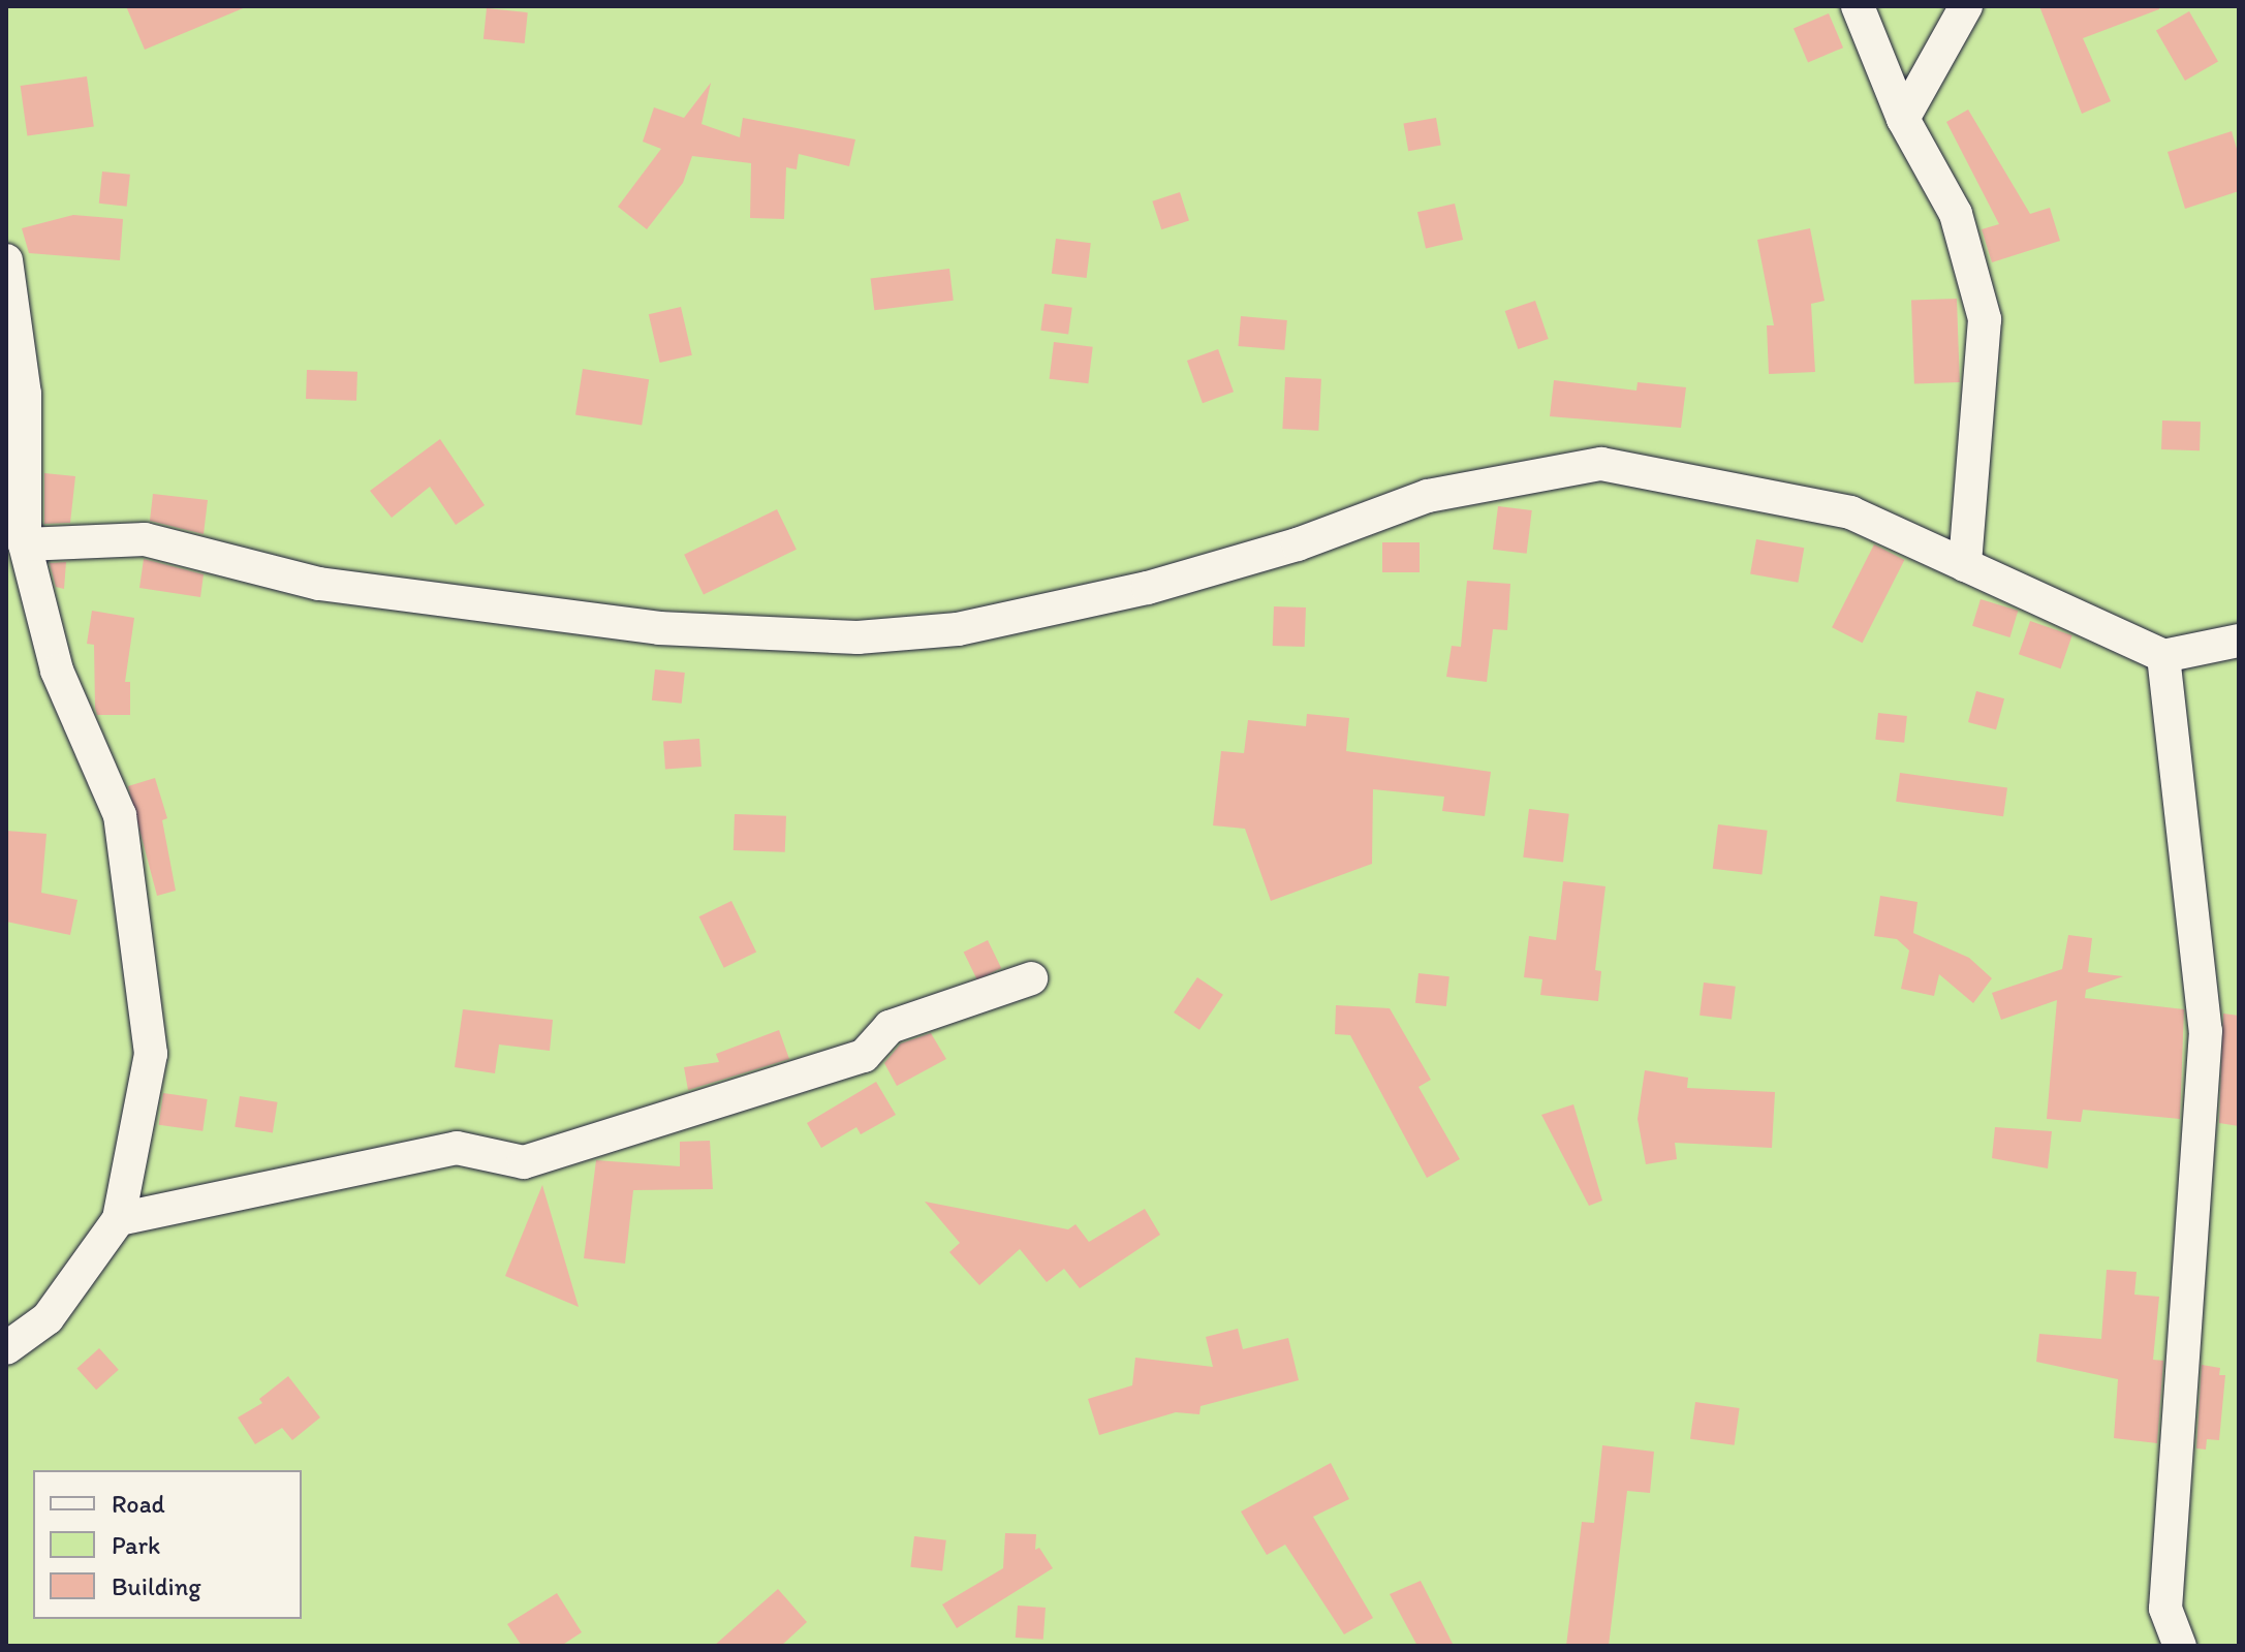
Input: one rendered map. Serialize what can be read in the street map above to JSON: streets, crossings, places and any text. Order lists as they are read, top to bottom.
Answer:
{
  "legend": ["Road", "Park", "Building"]
}
